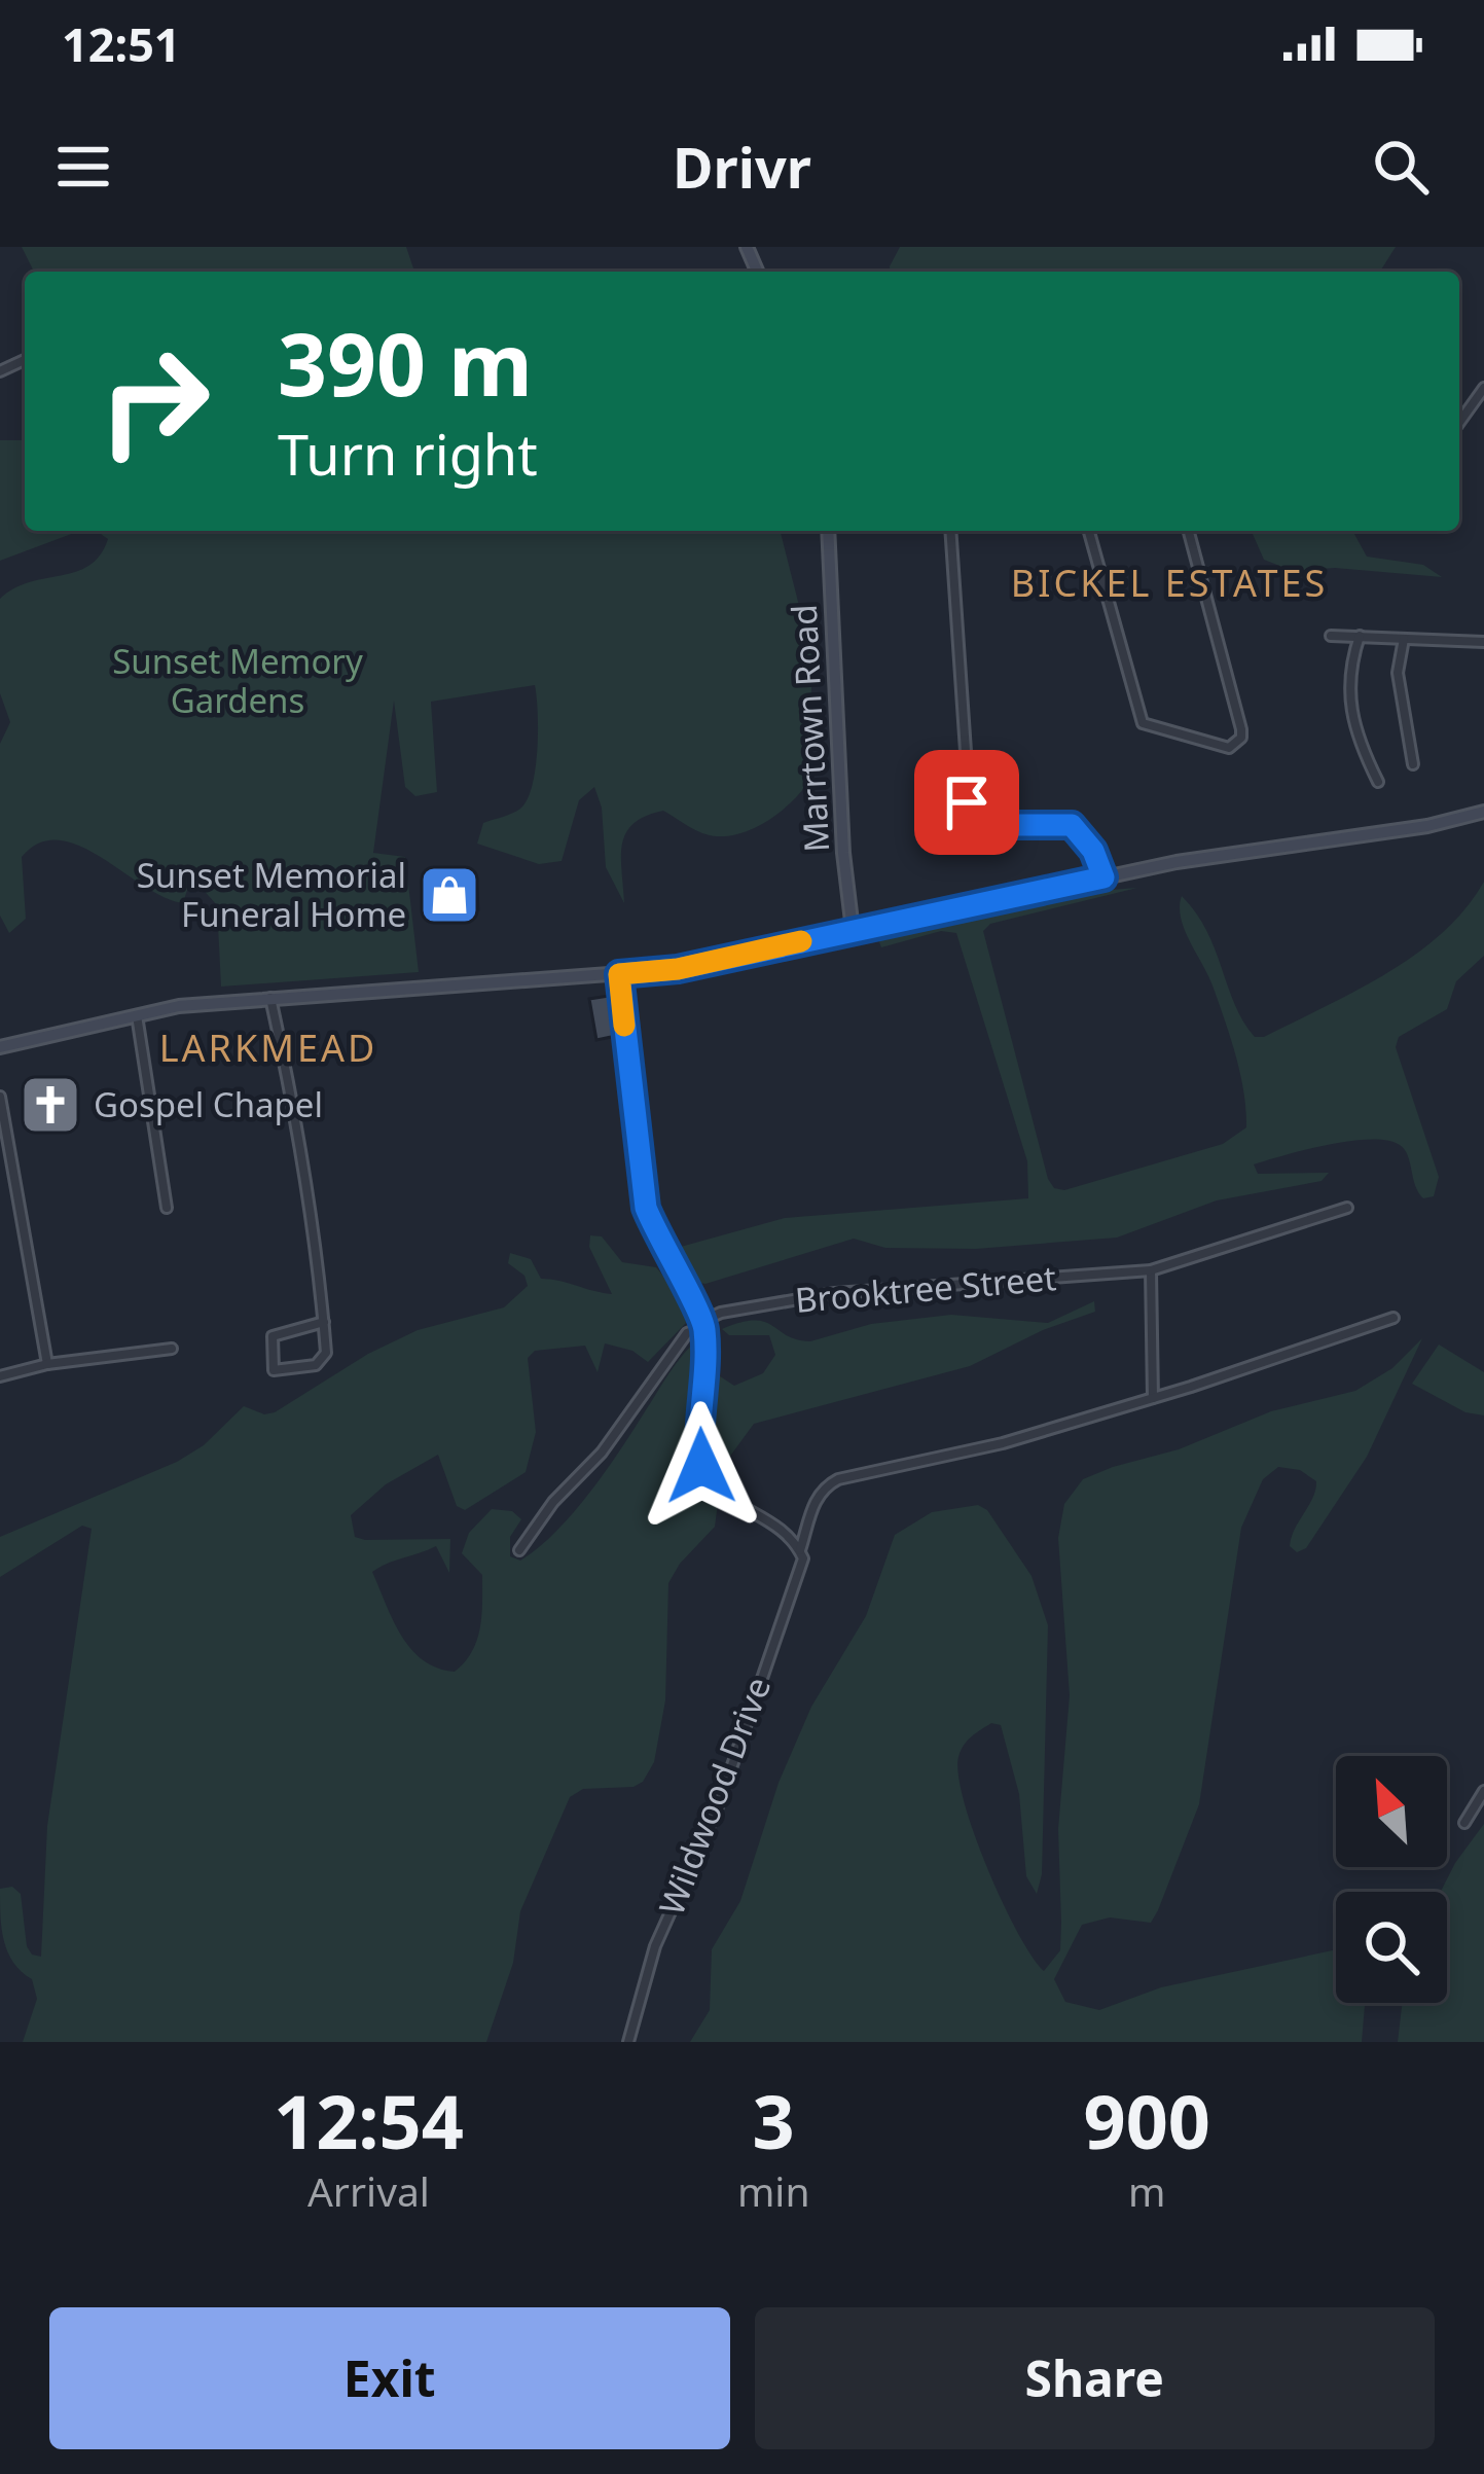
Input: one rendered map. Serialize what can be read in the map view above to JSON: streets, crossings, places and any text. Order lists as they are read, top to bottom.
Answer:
{
  "streets": {
    "main road": ["Marrtown Road"],
    "street": ["Brooktree Street", "Wildwood Drive"]
  },
  "districts": ["BICKEL ESTATES", "LARKMEAD"],
  "parks": ["Sunset Memory Gardens"],
  "places": {
    "shop": ["Sunset Memorial Funeral Home"],
    "church": ["Gospel Chapel"]
  },
  "north": "top left",
  "page": {
    "status": "12:51",
    "header": "Drivr",
    "turn": ["390 m", "Turn right"],
    "eta": [
      "12:54",
      "Arrival",
      "3",
      "min",
      "900",
      "m"
    ],
    "buttons": ["Exit", "Share"]
  }
}
